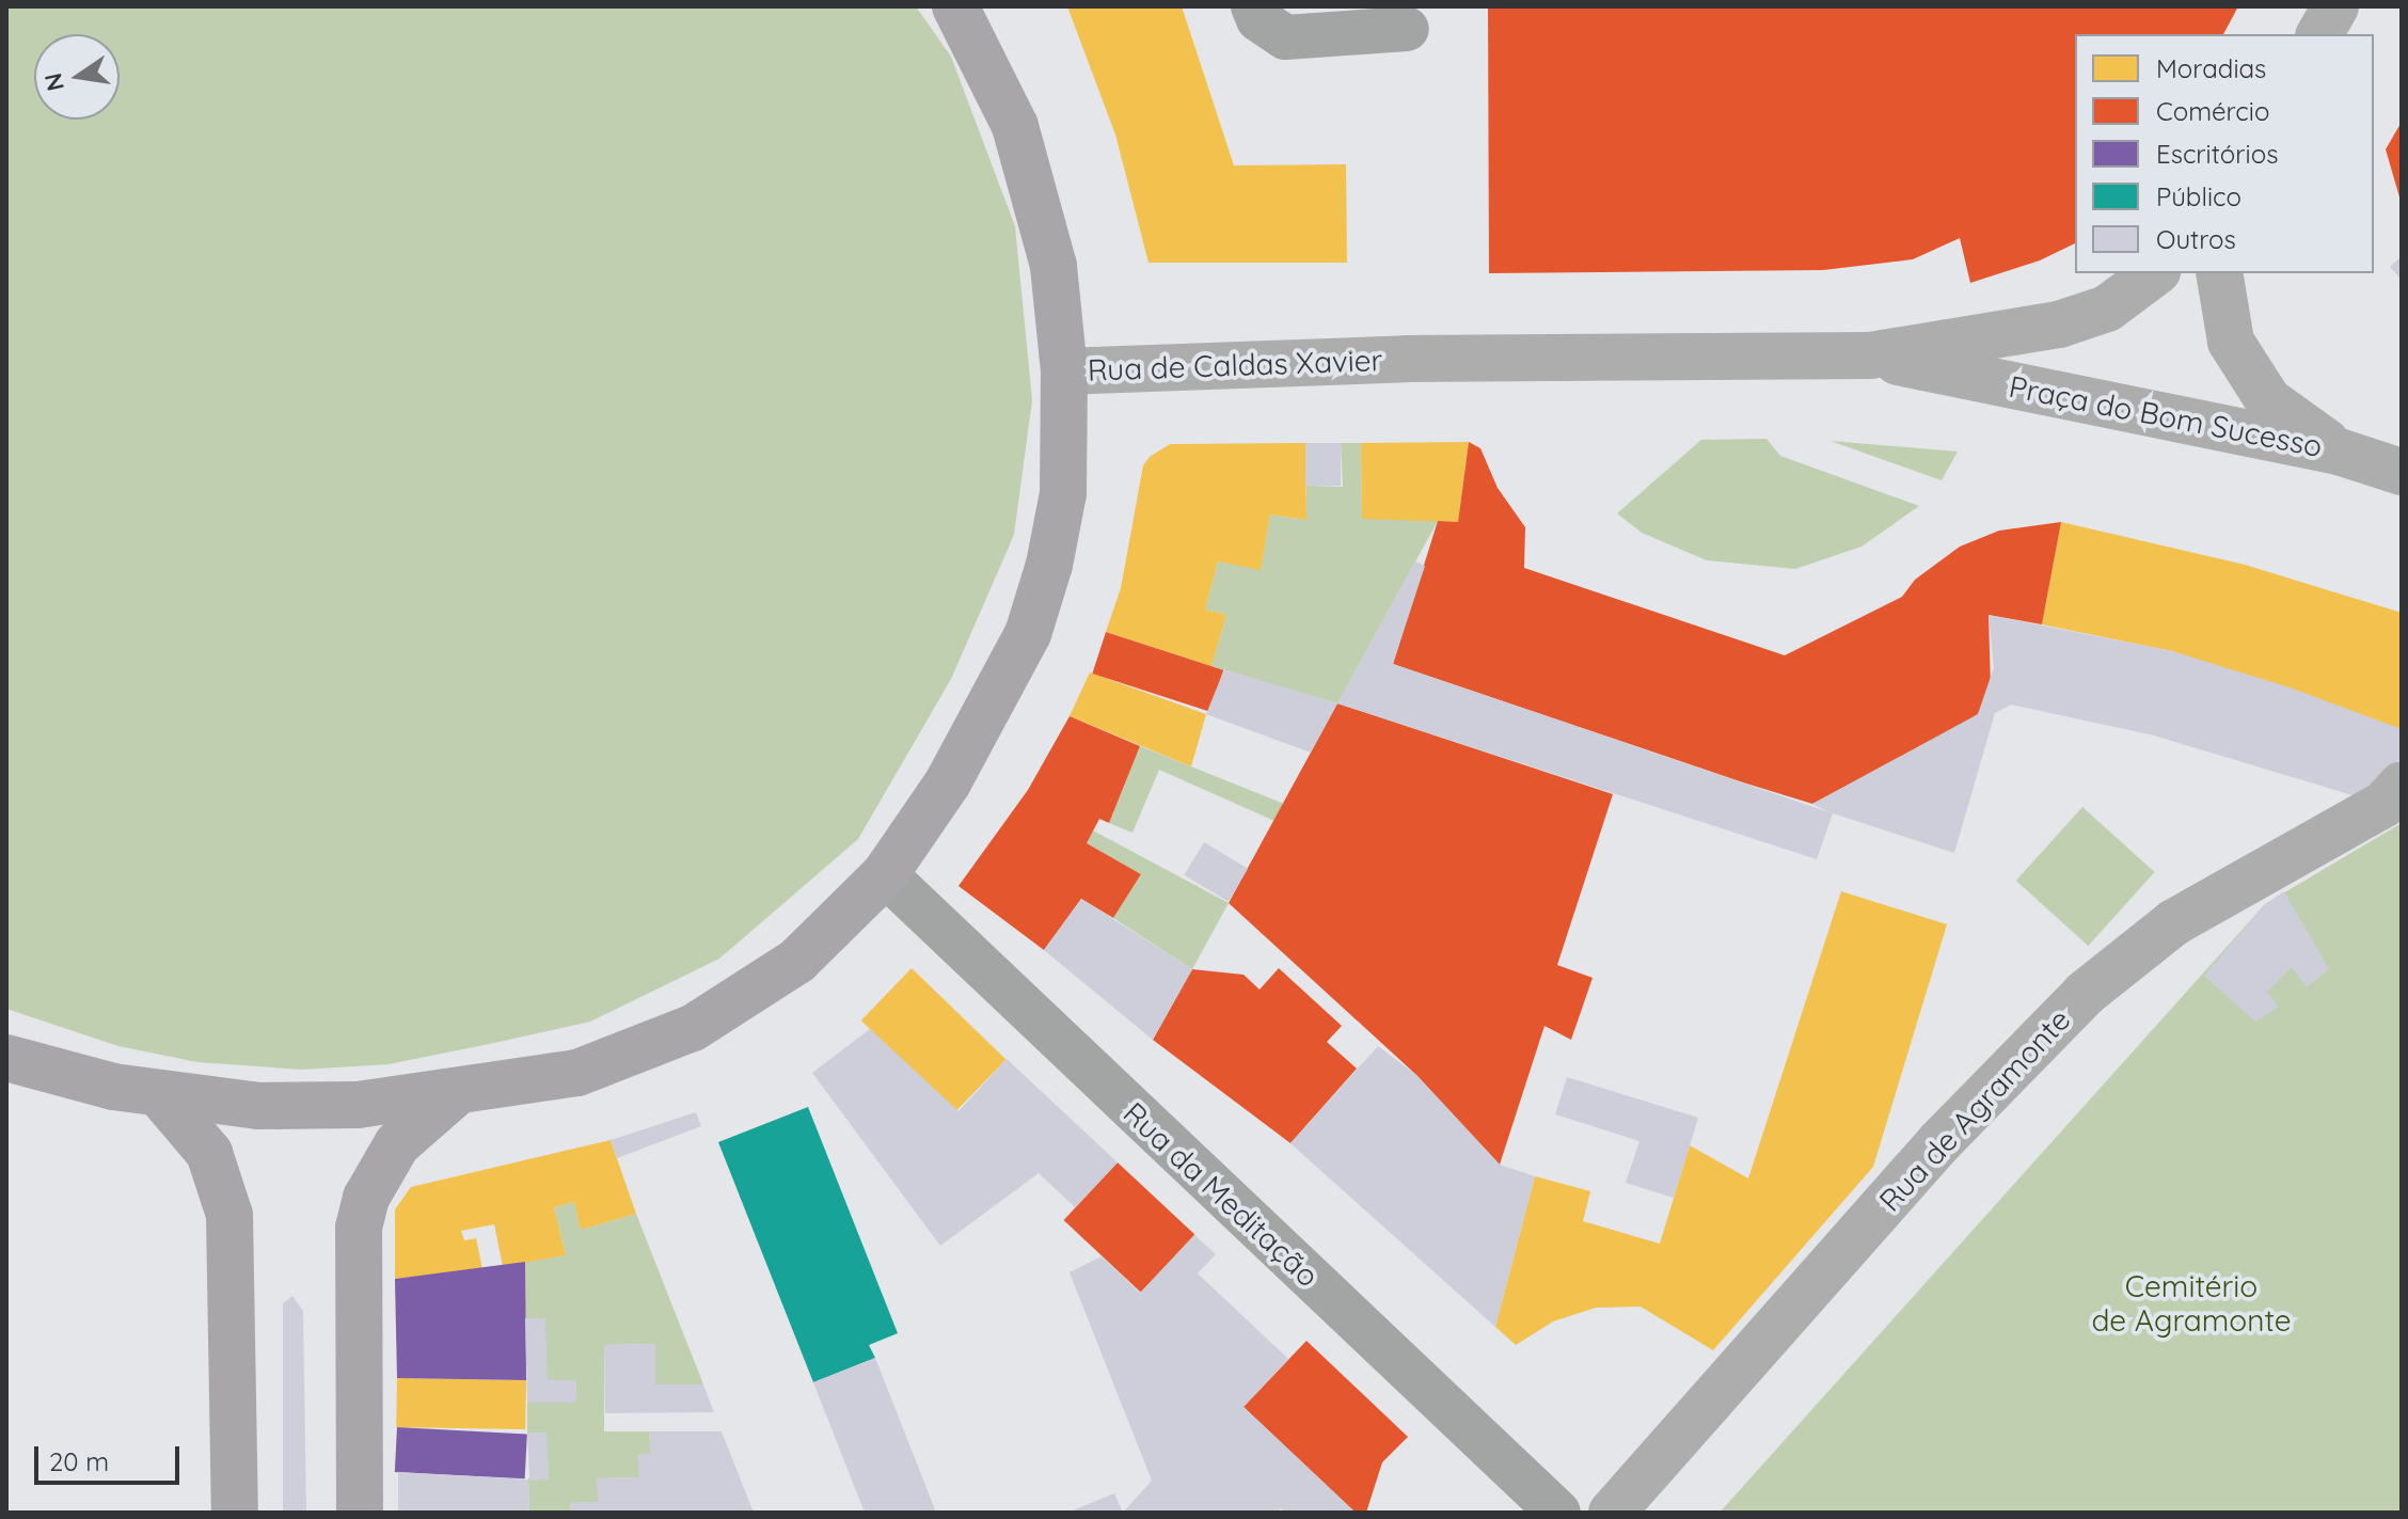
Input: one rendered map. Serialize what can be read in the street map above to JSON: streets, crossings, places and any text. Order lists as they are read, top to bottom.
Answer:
{
  "streets": {
    "street": [
      "Rua de Caldas Xavier",
      "Praça do Bom Sucesso",
      "Rua de Agramonte",
      "Rua da Meditação"
    ]
  },
  "crossings": [
    ["Rua de Caldas Xavier", "Praça do Bom Sucesso"]
  ],
  "parks": ["Cemitério de Agramonte"],
  "legend": [
    "Moradias",
    "Comércio",
    "Escritórios",
    "Público",
    "Outros"
  ],
  "scale_bar": "20 m",
  "north": "left"
}
